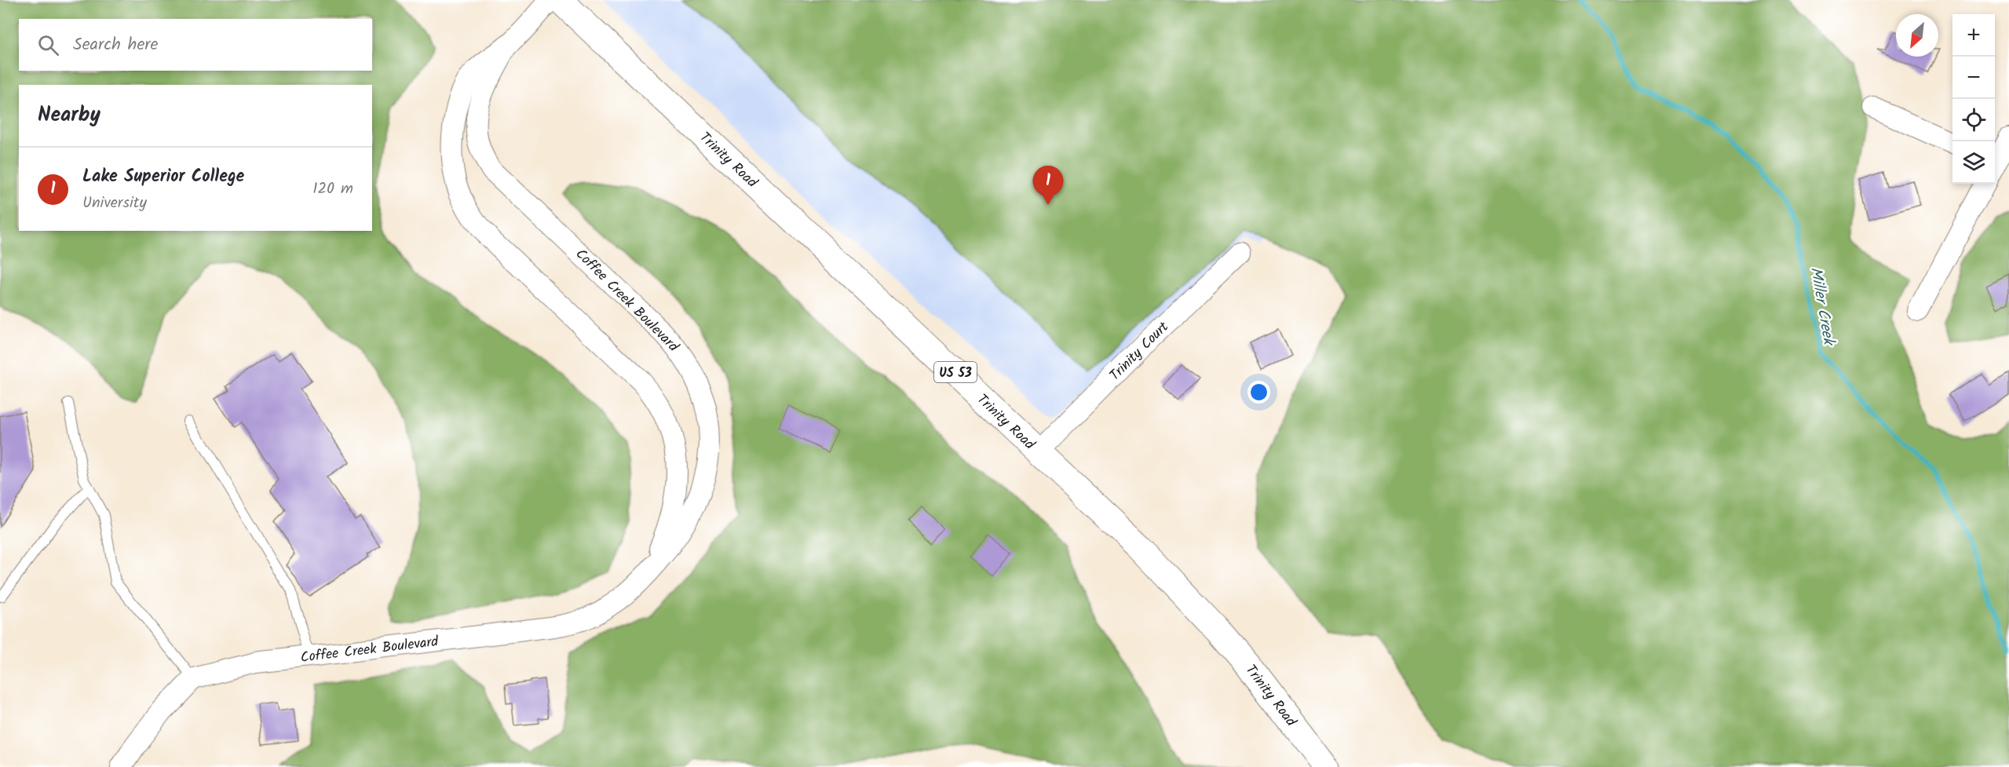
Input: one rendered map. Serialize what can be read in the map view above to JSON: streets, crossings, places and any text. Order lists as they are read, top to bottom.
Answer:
{
  "streets": {
    "highway": ["Trinity Road", "US 53"],
    "street": ["Coffee Creek Boulevard", "Trinity Court"]
  },
  "crossings": [
    ["Trinity Road", "Trinity Court"]
  ],
  "water": ["Miller Creek"],
  "north": "bottom left",
  "page": {
    "map_buttons": ["+", "−"],
    "search": "Search here",
    "heading": "Nearby",
    "list": [
      {
        "mark": "1",
        "name": "Lake Superior College",
        "note": "University",
        "value": "120 m"
      }
    ],
    "pins": "1"
  }
}
